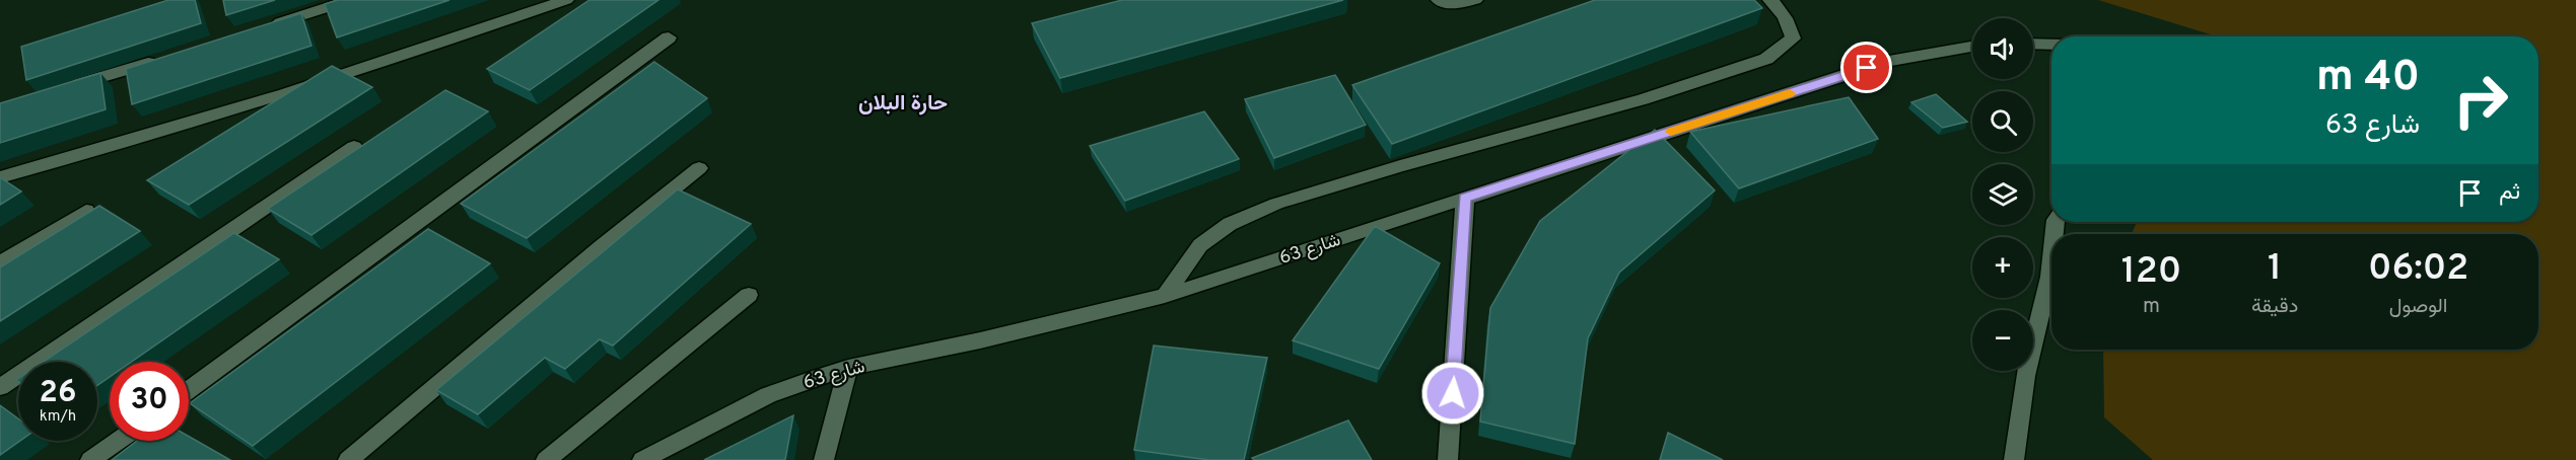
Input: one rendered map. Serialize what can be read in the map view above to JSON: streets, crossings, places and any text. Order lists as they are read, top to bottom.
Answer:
{
  "streets": {
    "street": ["شارع 63"]
  },
  "districts": ["حارة البلان"],
  "page": {
    "map_buttons": ["+", "−"],
    "turn": ["40 m", "شارع 63"],
    "then": "ثم",
    "eta": [
      "06:02",
      "الوصول",
      "1",
      "دقيقة",
      "120",
      "m"
    ],
    "speed": "26 km/h",
    "limit": "30"
  }
}
